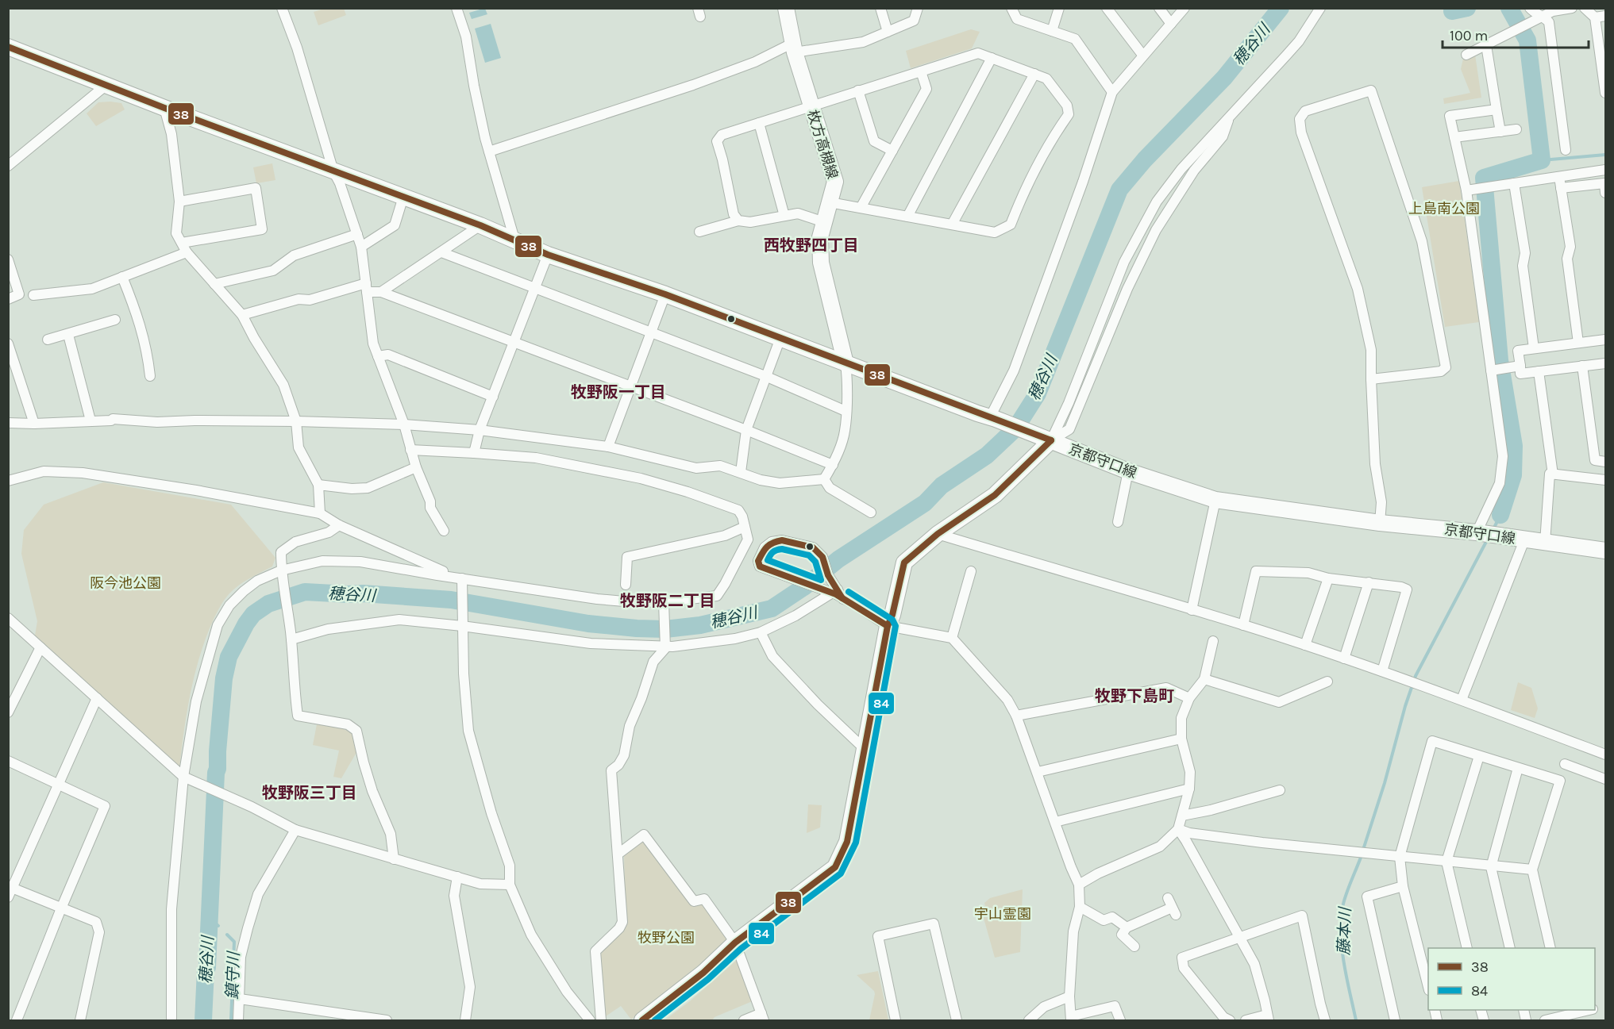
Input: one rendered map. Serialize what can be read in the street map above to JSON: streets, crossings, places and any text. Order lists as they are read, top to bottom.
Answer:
{
  "streets": {
    "main road": ["枚方高槻線", "京都守口線"]
  },
  "crossings": [
    ["枚方高槻線", "京都守口線"]
  ],
  "districts": [
    "西牧野四丁目",
    "牧野阪一丁目",
    "牧野阪二丁目",
    "牧野下島町",
    "牧野阪三丁目"
  ],
  "water": ["穂谷川", "藤本川", "鎮守川"],
  "parks": [
    "上島南公園",
    "阪今池公園",
    "宇山霊園",
    "牧野公園"
  ],
  "lines": ["transit line 38", "transit line 84"],
  "legend": ["38", "84"],
  "scale_bar": "100 m"
}
